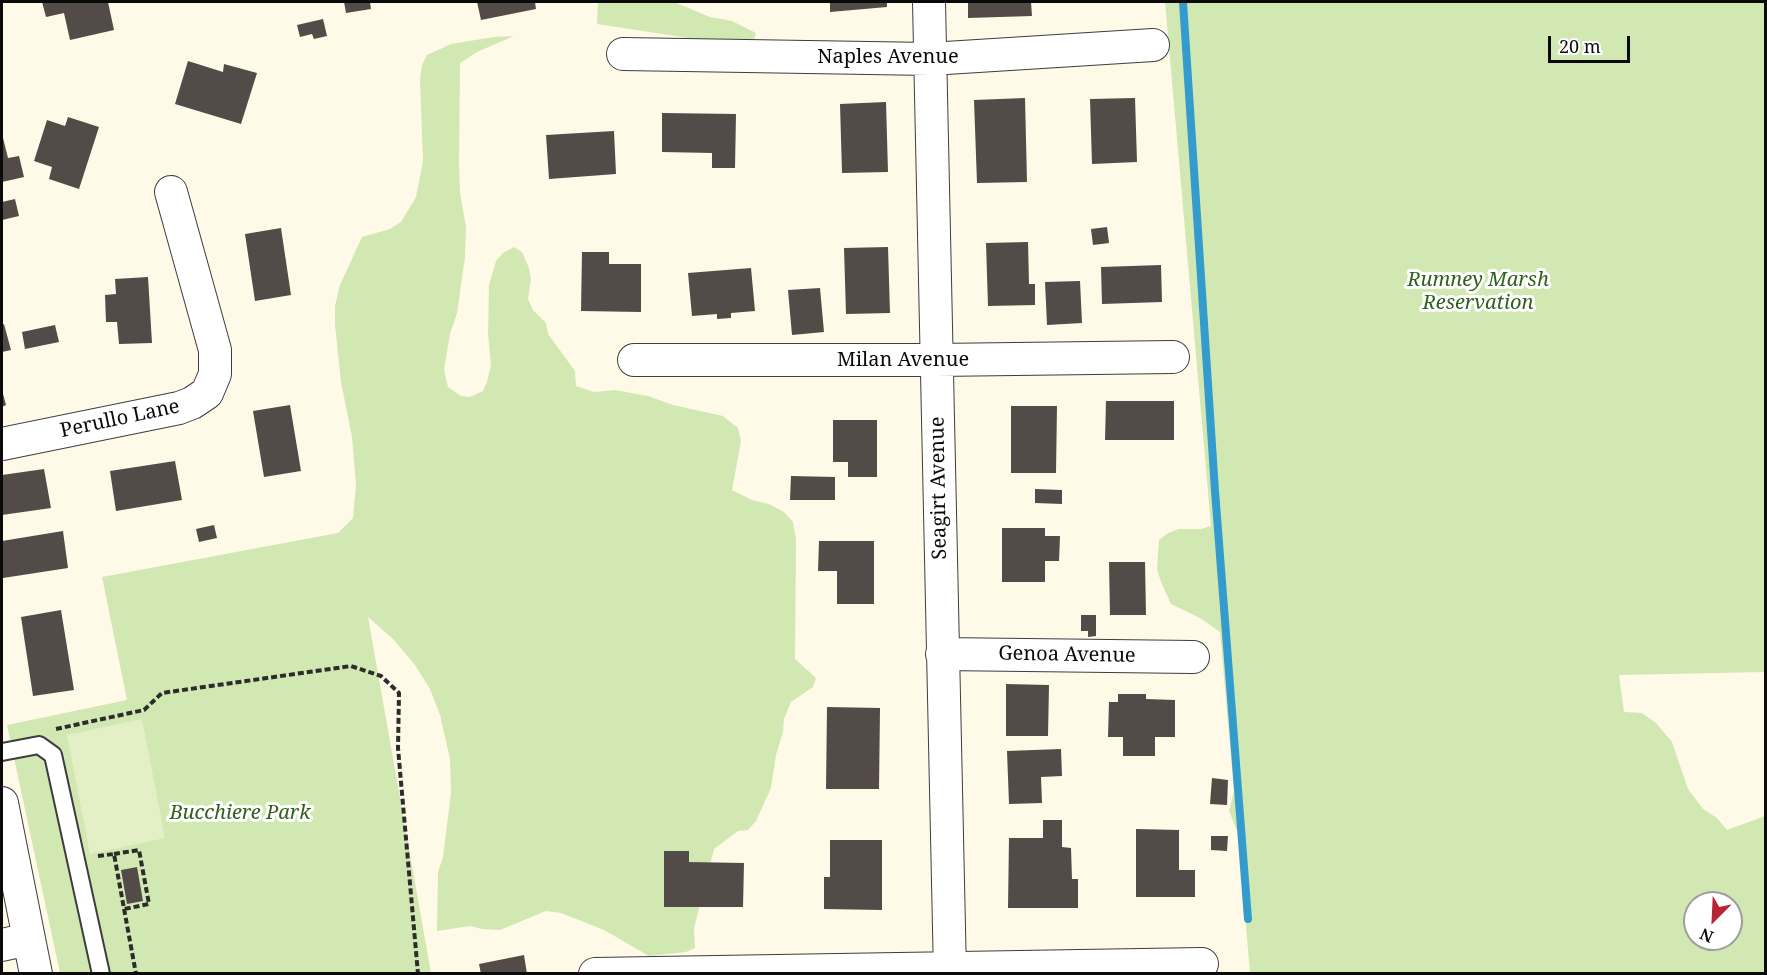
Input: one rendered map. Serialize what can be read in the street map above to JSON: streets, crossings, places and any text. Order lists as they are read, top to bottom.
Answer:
{
  "streets": {
    "street": [
      "Naples Avenue",
      "Milan Avenue",
      "Perullo Lane",
      "Seagirt Avenue",
      "Genoa Avenue"
    ]
  },
  "crossings": [
    ["Naples Avenue", "Seagirt Avenue"],
    ["Milan Avenue", "Seagirt Avenue"],
    ["Seagirt Avenue", "Genoa Avenue"]
  ],
  "parks": ["Rumney Marsh Reservation", "Bucchiere Park"],
  "scale_bar": "20 m",
  "north": "bottom left"
}
